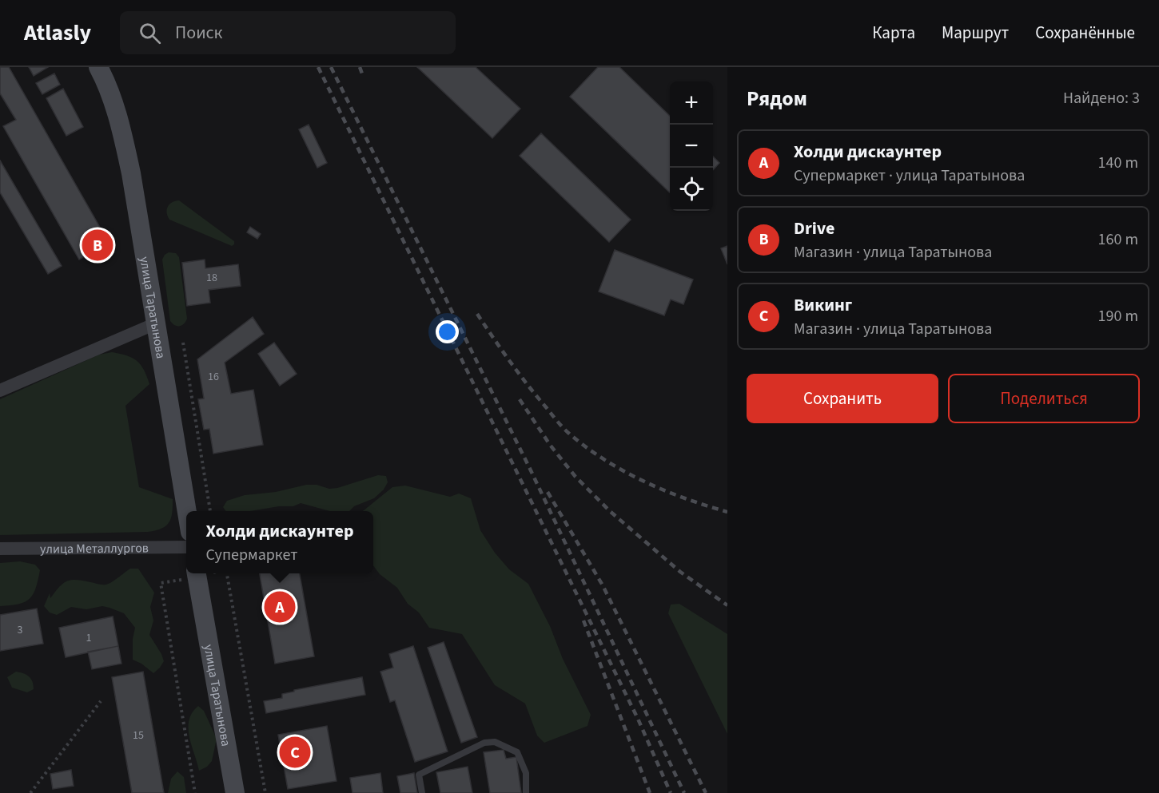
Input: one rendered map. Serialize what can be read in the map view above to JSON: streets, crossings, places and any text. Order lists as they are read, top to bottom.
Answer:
{
  "streets": {
    "street": ["улица Таратынова", "улица Металлургов"]
  },
  "house_numbers": [
    "18",
    "16",
    "3",
    "1",
    "15"
  ],
  "page": {
    "header": "Atlasly",
    "search": "Поиск",
    "nav": ["Карта", "Маршрут", "Сохранённые"],
    "heading": ["Рядом", "Найдено: 3"],
    "map_buttons": ["+", "−"],
    "list": [
      {
        "mark": "A",
        "name": "Холди дискаунтер",
        "note": "Супермаркет · улица Таратынова",
        "value": "140 m"
      },
      {
        "mark": "B",
        "name": "Drive",
        "note": "Магазин · улица Таратынова",
        "value": "160 m"
      },
      {
        "mark": "C",
        "name": "Викинг",
        "note": "Магазин · улица Таратынова",
        "value": "190 m"
      }
    ],
    "pins": ["B", "A", "C"],
    "buttons": ["Сохранить", "Поделиться"],
    "popup": ["Холди дискаунтер", "Супермаркет"]
  }
}
